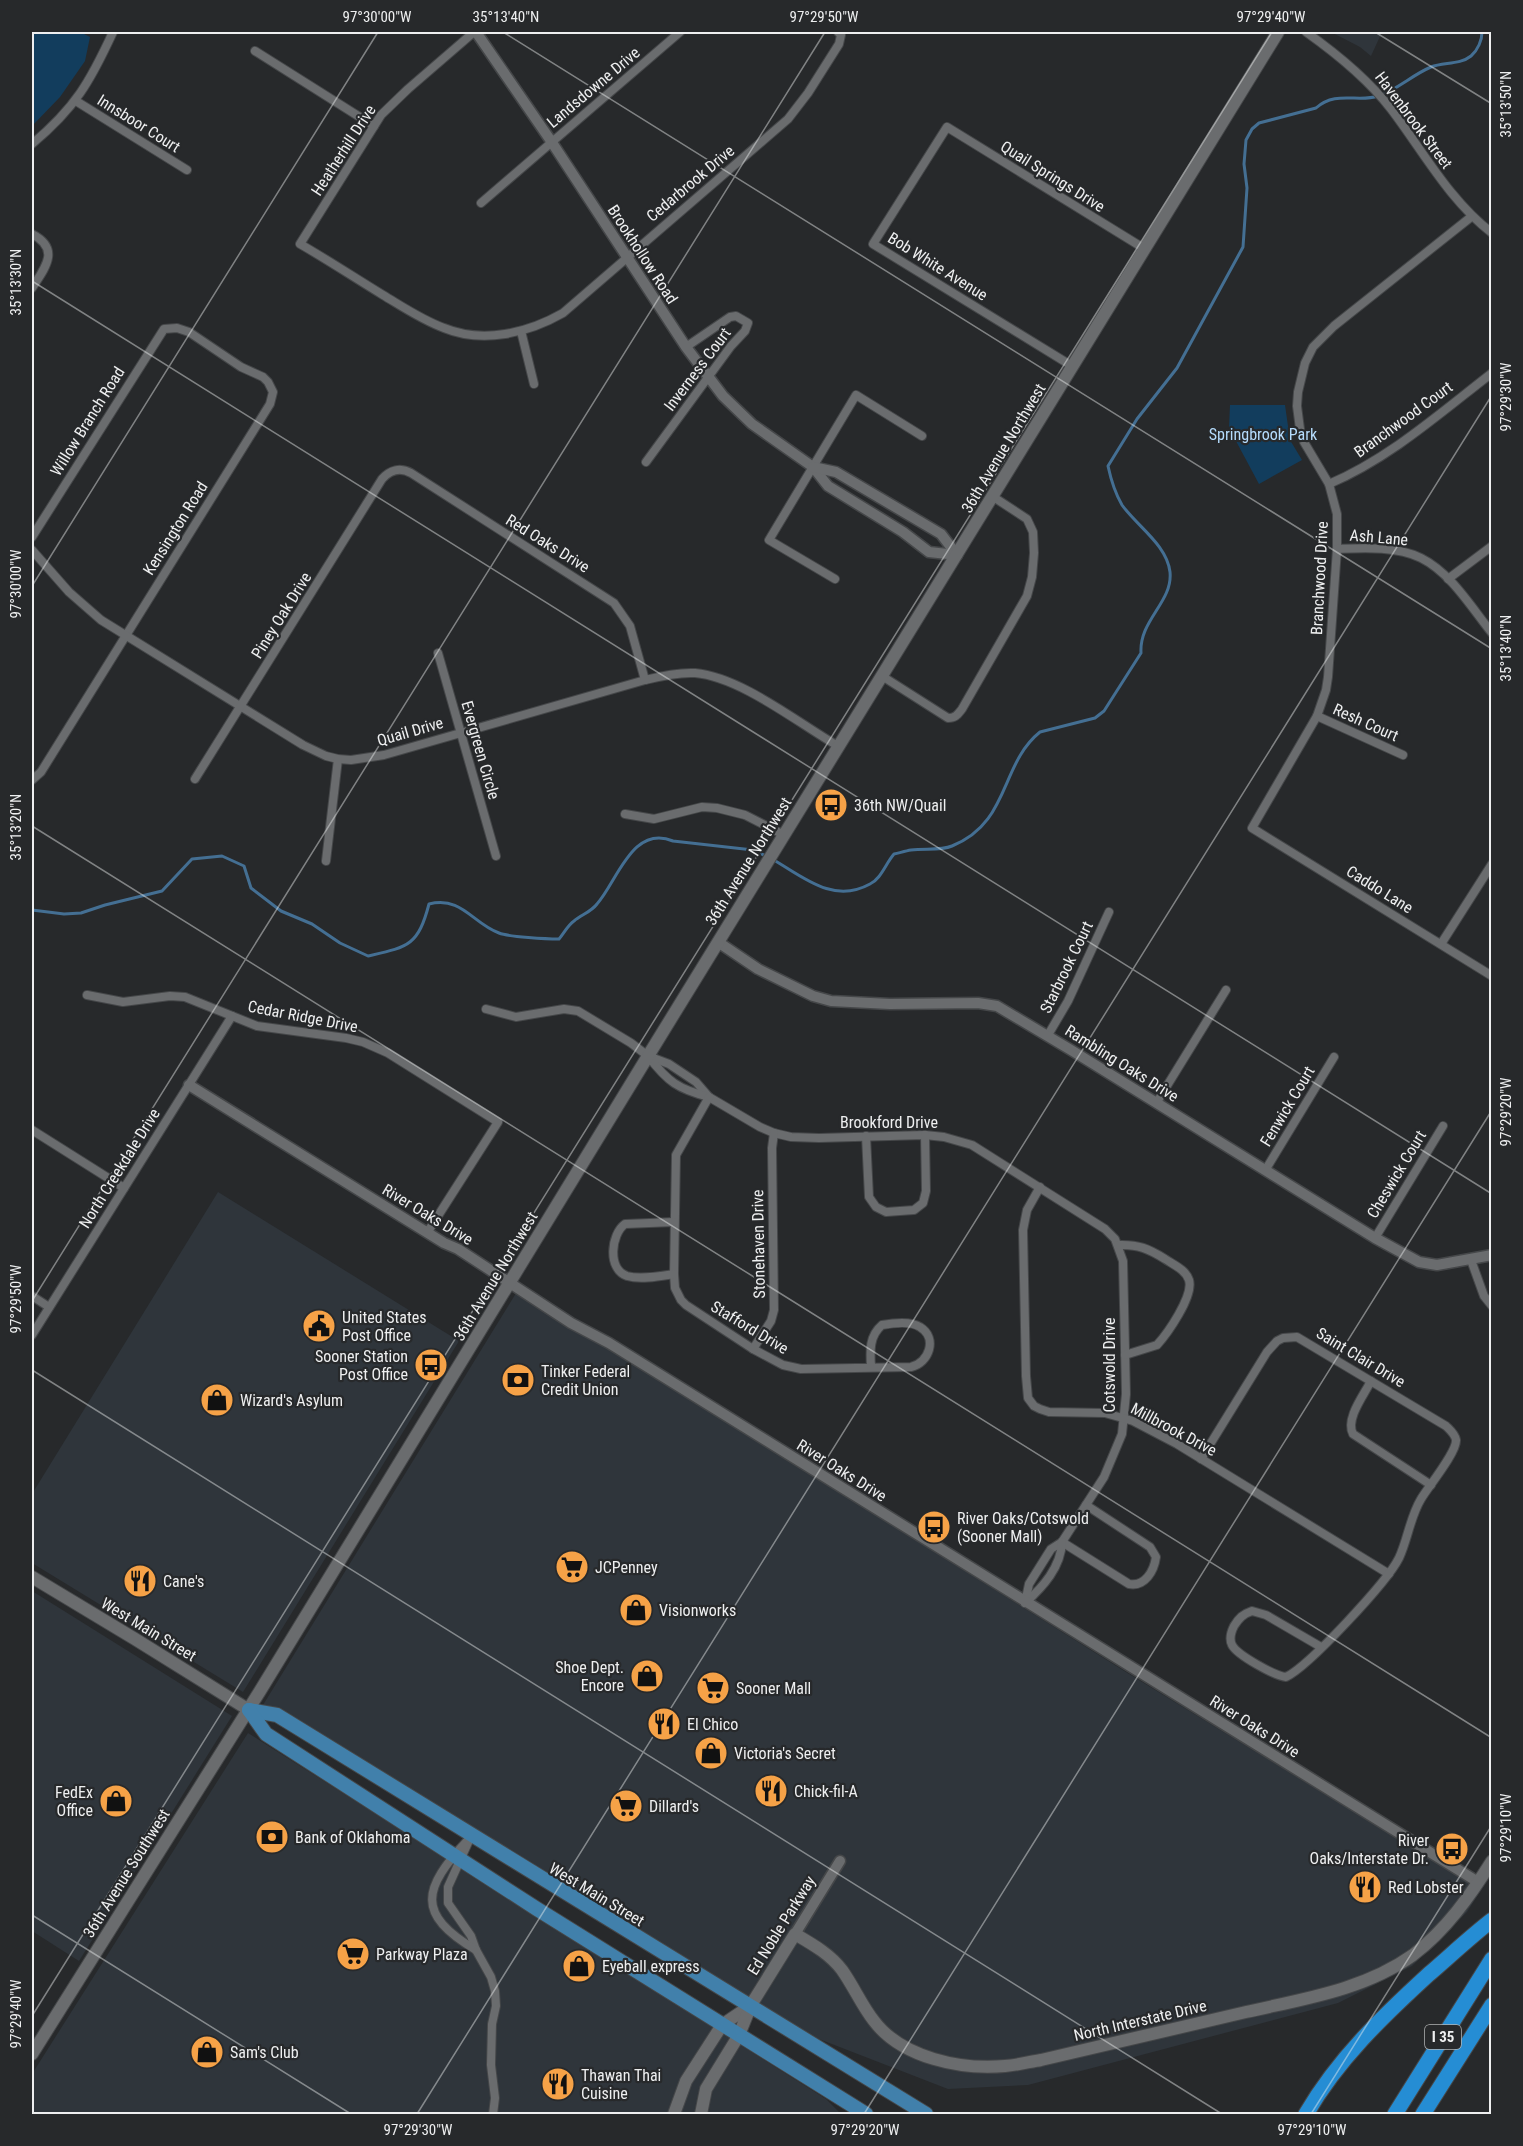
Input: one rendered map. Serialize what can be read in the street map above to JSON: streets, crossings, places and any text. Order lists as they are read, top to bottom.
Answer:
{
  "streets": {
    "highway": ["I 35"],
    "main road": [
      "36th Avenue Northwest",
      "West Main Street",
      "36th Avenue Southwest",
      "Ed Noble Parkway",
      "North Interstate Drive"
    ],
    "street": [
      "Landsdowne Drive",
      "Havenbrook Street",
      "Innsboor Court",
      "Heatherhill Drive",
      "Quail Springs Drive",
      "Cedarbrook Drive",
      "Brookhollow Road",
      "Bob White Avenue",
      "Inverness Court",
      "Branchwood Court",
      "Willow Branch Road",
      "Kensington Road",
      "Ash Lane",
      "Red Oaks Drive",
      "Branchwood Drive",
      "Piney Oak Drive",
      "Resh Court",
      "Quail Drive",
      "Evergreen Circle",
      "Caddo Lane",
      "Starbrook Court",
      "Cedar Ridge Drive",
      "Rambling Oaks Drive",
      "Fenwick Court",
      "Brookford Drive",
      "North Creekdale Drive",
      "Cheswick Court",
      "River Oaks Drive",
      "Stonehaven Drive",
      "Stafford Drive",
      "Saint Clair Drive",
      "Cotswold Drive",
      "Millbrook Drive"
    ]
  },
  "crossings": [
    ["Landsdowne Drive", "Brookhollow Road"],
    ["Havenbrook Street", "Branchwood Drive"],
    ["Heatherhill Drive", "Cedarbrook Drive"],
    ["Heatherhill Drive", "Brookhollow Road"],
    ["Quail Springs Drive", "Bob White Avenue"],
    ["Quail Springs Drive", "36th Avenue Northwest"],
    ["Cedarbrook Drive", "Brookhollow Road"],
    ["Brookhollow Road", "Inverness Court"],
    ["Brookhollow Road", "36th Avenue Northwest"],
    ["Bob White Avenue", "36th Avenue Northwest"],
    ["Branchwood Court", "Branchwood Drive"],
    ["Willow Branch Road", "Kensington Road"],
    ["36th Avenue Northwest", "Quail Drive"],
    ["36th Avenue Northwest", "Rambling Oaks Drive"],
    ["36th Avenue Northwest", "Brookford Drive"],
    ["36th Avenue Northwest", "River Oaks Drive"],
    ["36th Avenue Northwest", "West Main Street"],
    ["36th Avenue Northwest", "36th Avenue Southwest"],
    ["Kensington Road", "Quail Drive"],
    ["Ash Lane", "Branchwood Drive"],
    ["Red Oaks Drive", "Piney Oak Drive"],
    ["Red Oaks Drive", "Quail Drive"],
    ["Branchwood Drive", "Resh Court"],
    ["Branchwood Drive", "Caddo Lane"],
    ["Piney Oak Drive", "Quail Drive"],
    ["Quail Drive", "Evergreen Circle"],
    ["Starbrook Court", "Rambling Oaks Drive"],
    ["Cedar Ridge Drive", "North Creekdale Drive"],
    ["Cedar Ridge Drive", "River Oaks Drive"],
    ["Rambling Oaks Drive", "Fenwick Court"],
    ["Rambling Oaks Drive", "Cheswick Court"],
    ["Brookford Drive", "Stonehaven Drive"],
    ["Brookford Drive", "Cotswold Drive"],
    ["Brookford Drive", "Millbrook Drive"],
    ["North Creekdale Drive", "River Oaks Drive"],
    ["River Oaks Drive", "Cotswold Drive"],
    ["River Oaks Drive", "North Interstate Drive"],
    ["Stonehaven Drive", "Stafford Drive"],
    ["Saint Clair Drive", "Millbrook Drive"],
    ["Cotswold Drive", "Millbrook Drive"],
    ["West Main Street", "36th Avenue Southwest"],
    ["West Main Street", "Ed Noble Parkway"],
    ["Ed Noble Parkway", "North Interstate Drive"]
  ],
  "parks": ["Springbrook Park"],
  "places": {
    "bus stop": [
      "36th NW/Quail",
      "Sooner Station Post Office",
      "River Oaks/Cotswold (Sooner Mall)",
      "River Oaks/Interstate Dr."
    ],
    "public building": ["United States Post Office"],
    "bank": ["Tinker Federal Credit Union", "Bank of Oklahoma"],
    "shop": [
      "Wizard's Asylum",
      "Visionworks",
      "Shoe Dept. Encore",
      "Victoria's Secret",
      "FedEx Office",
      "Eyeball express",
      "Sam's Club"
    ],
    "supermarket": [
      "JCPenney",
      "Sooner Mall",
      "Dillard's",
      "Parkway Plaza"
    ],
    "restaurant": [
      "Cane's",
      "El Chico",
      "Chick-fil-A",
      "Red Lobster",
      "Thawan Thai Cuisine"
    ]
  },
  "coordinates": [
    "97°30'00\"W",
    "35°13'40\"N",
    "97°29'50\"W",
    "97°29'40\"W",
    "35°13'50\"N",
    "35°13'30\"N",
    "97°29'30\"W",
    "35°13'20\"N",
    "97°29'20\"W",
    "97°29'10\"W"
  ]
}
